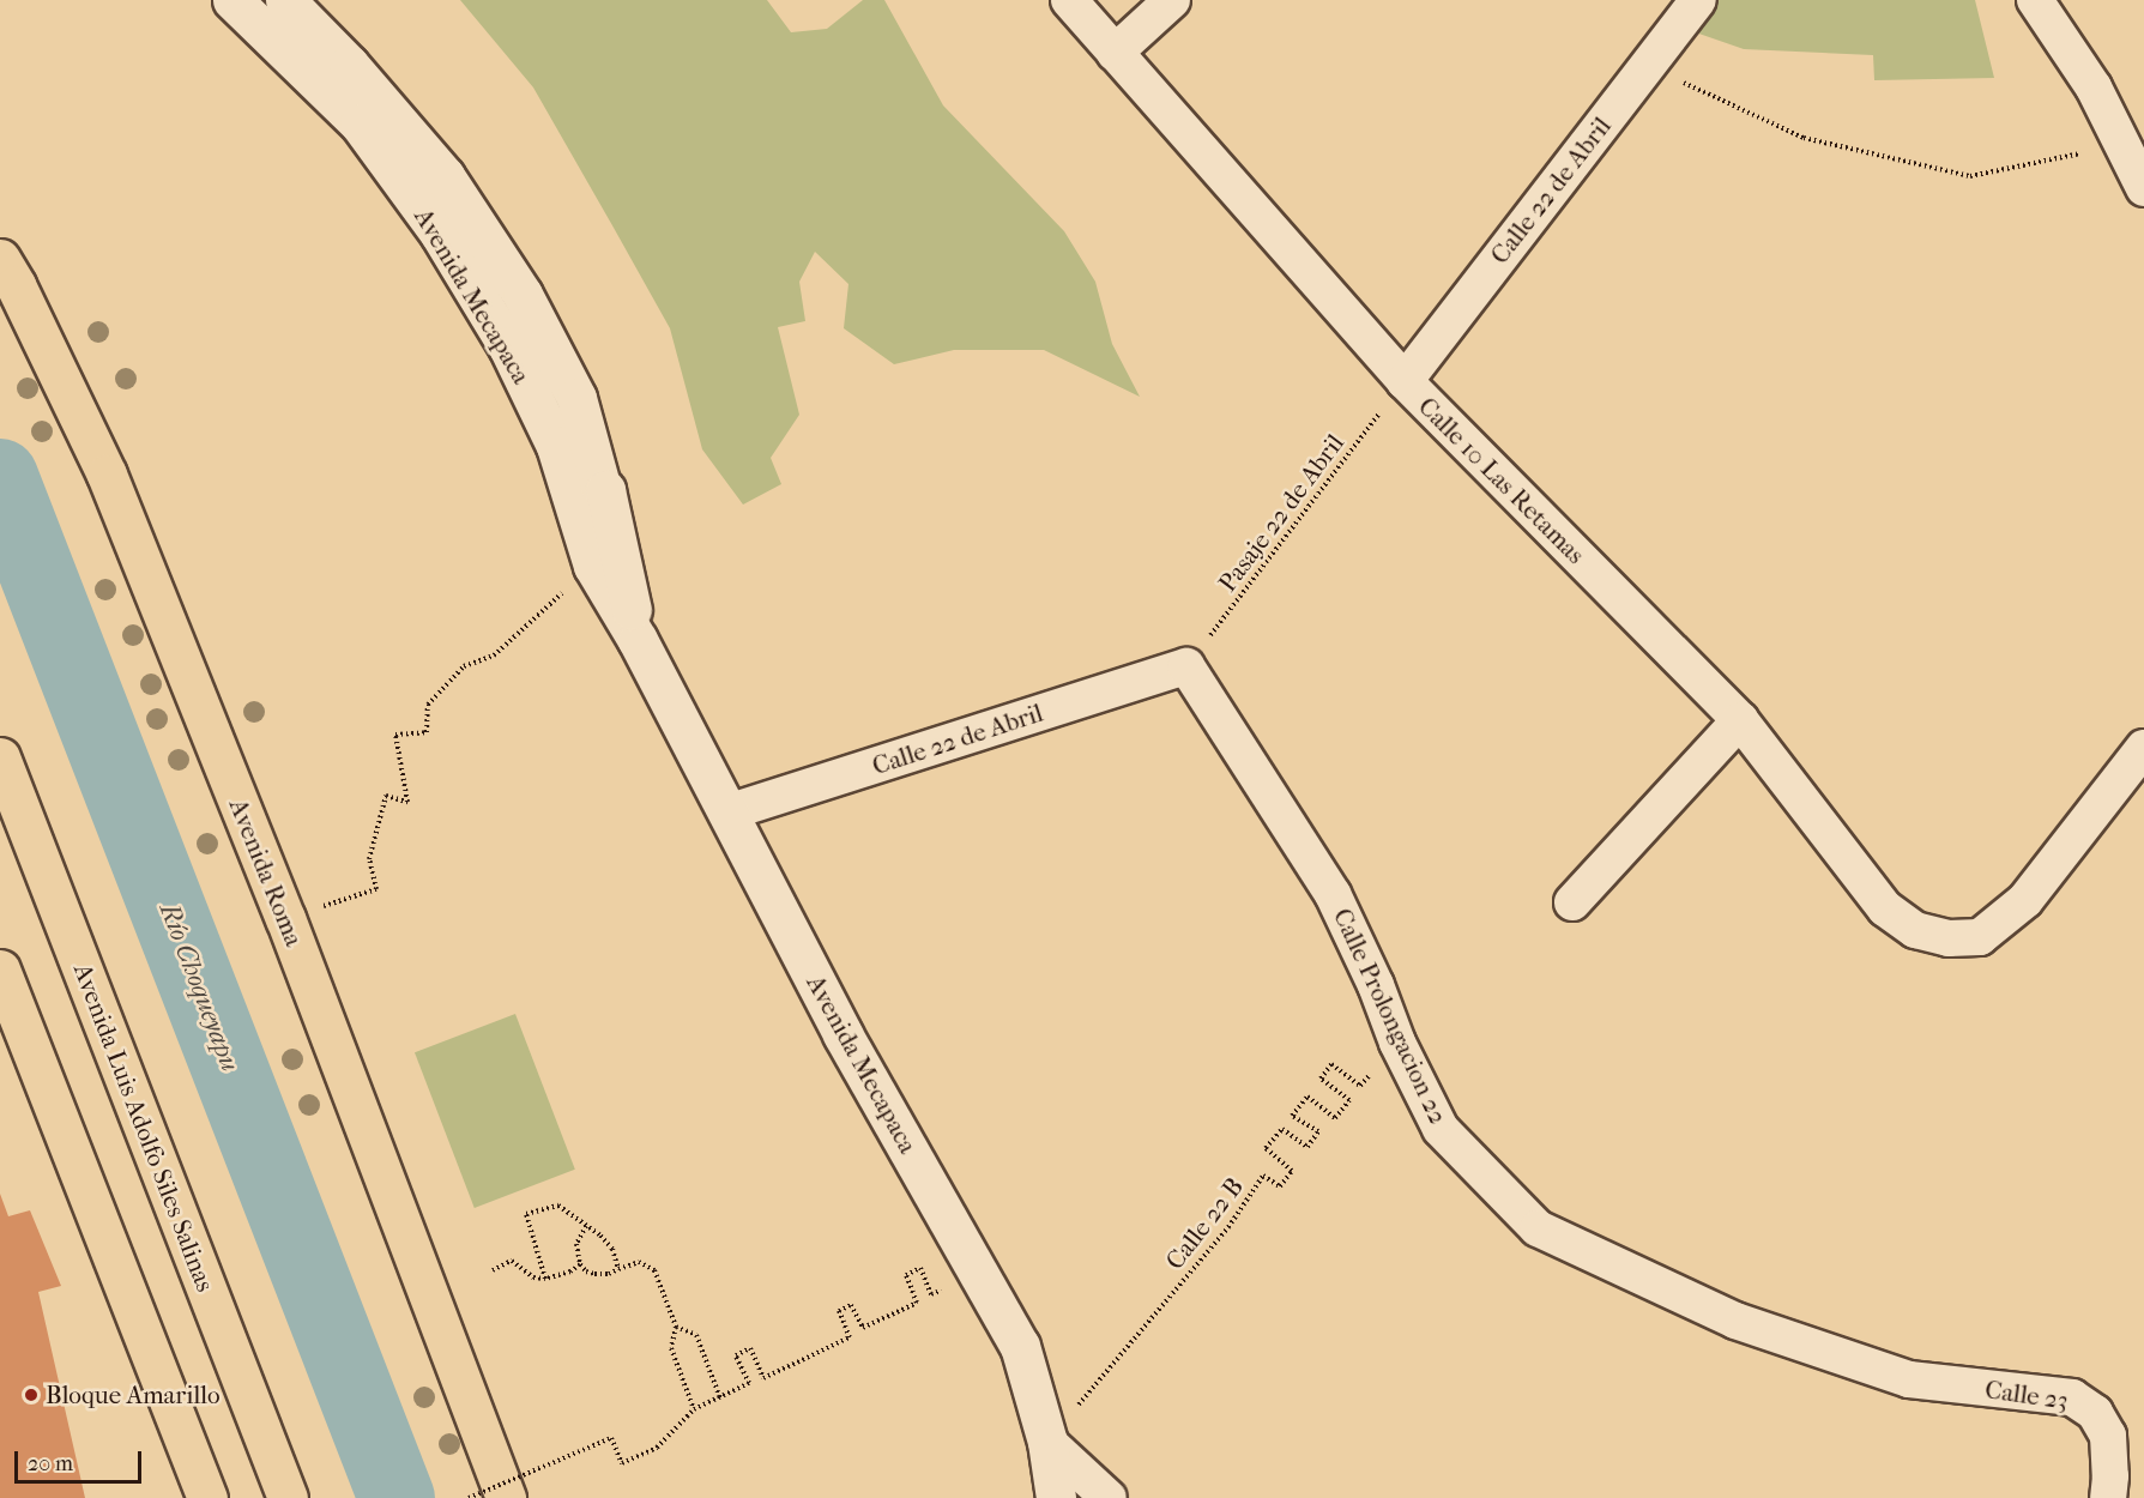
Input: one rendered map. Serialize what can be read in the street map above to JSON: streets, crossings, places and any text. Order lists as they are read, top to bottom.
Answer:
{
  "streets": {
    "main road": ["Avenida Roma", "Avenida Luis Adolfo Siles Salinas"],
    "street": [
      "Calle 22 de Abril",
      "Avenida Mecapaca",
      "Calle 10 Las Retamas",
      "Calle Prolongacion 22",
      "Calle 23"
    ],
    "path": ["Pasaje 22 de Abril", "Calle 22 B"]
  },
  "crossings": [
    ["Calle 22 de Abril", "Avenida Mecapaca"],
    ["Calle 22 de Abril", "Calle 10 Las Retamas"],
    ["Calle 22 de Abril", "Pasaje 22 de Abril"],
    ["Calle 22 de Abril", "Calle Prolongacion 22"],
    ["Avenida Mecapaca", "Calle 22 B"],
    ["Calle 10 Las Retamas", "Pasaje 22 de Abril"],
    ["Pasaje 22 de Abril", "Calle Prolongacion 22"],
    ["Calle Prolongacion 22", "Calle 22 B"],
    ["Calle Prolongacion 22", "Calle 23"]
  ],
  "water": ["Río Choqueyapu"],
  "places": ["Bloque Amarillo"],
  "scale_bar": "20 m"
}
